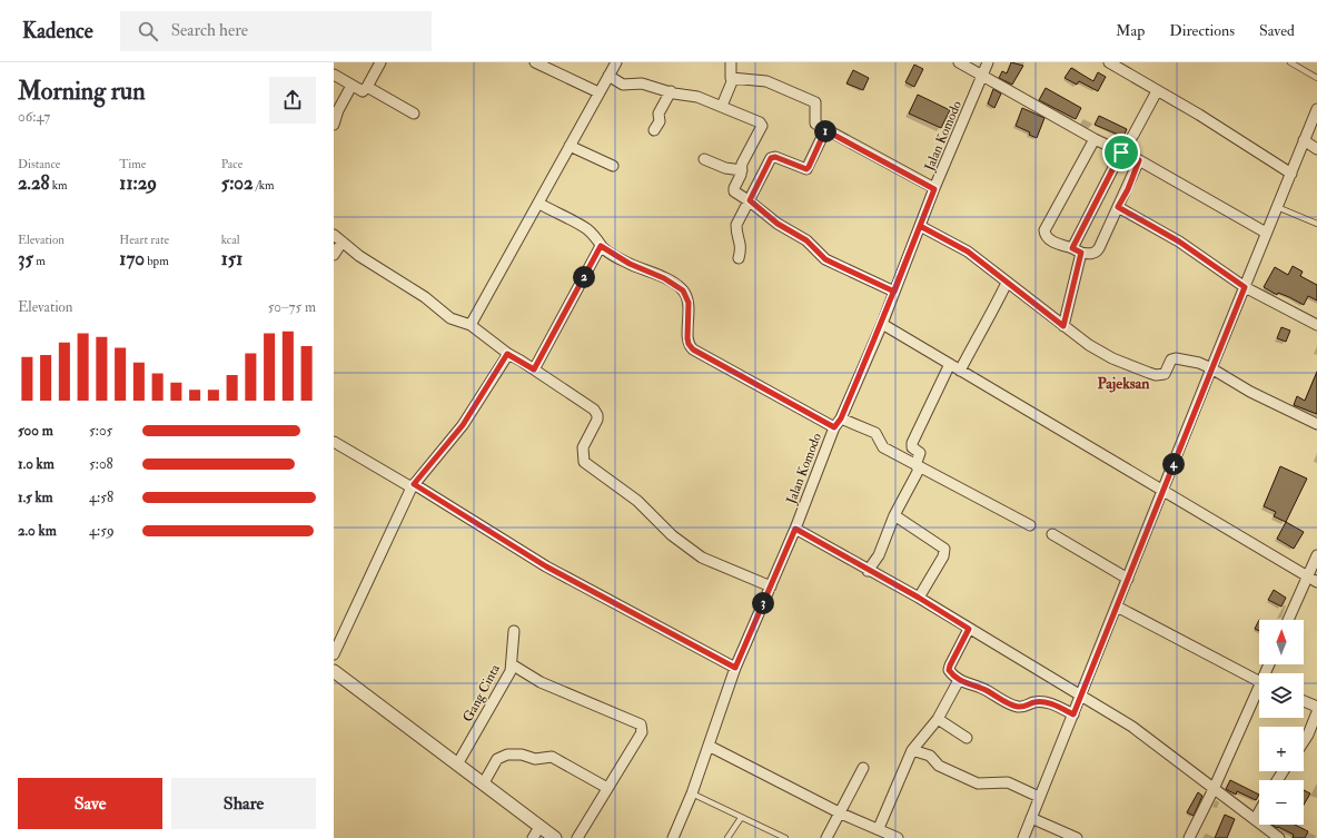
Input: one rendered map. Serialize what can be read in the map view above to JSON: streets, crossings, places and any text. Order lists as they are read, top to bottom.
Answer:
{
  "streets": {
    "street": ["Jalan Komodo", "Gang Cinta"]
  },
  "districts": ["Pajeksan"],
  "north": "top",
  "page": {
    "header": "Kadence",
    "search": "Search here",
    "nav": ["Map", "Directions", "Saved"],
    "heading": ["Morning run", "06:47"],
    "pins": [
      "1",
      "2",
      "4",
      "3"
    ],
    "stats": [
      ["Distance", "2.28 km"],
      ["Time", "11:29"],
      ["Pace", "5:02 /km"],
      ["Elevation", "35 m"],
      ["Heart rate", "170 bpm"],
      ["kcal", "151"]
    ],
    "chart": ["Elevation", "50–75 m"],
    "list": [
      {
        "name": "500 m",
        "note": "5:05"
      },
      {
        "name": "1.0 km",
        "note": "5:08"
      },
      {
        "name": "1.5 km",
        "note": "4:58"
      },
      {
        "name": "2.0 km",
        "note": "4:59"
      }
    ],
    "map_buttons": ["+", "−"],
    "buttons": ["Save", "Share"]
  }
}
